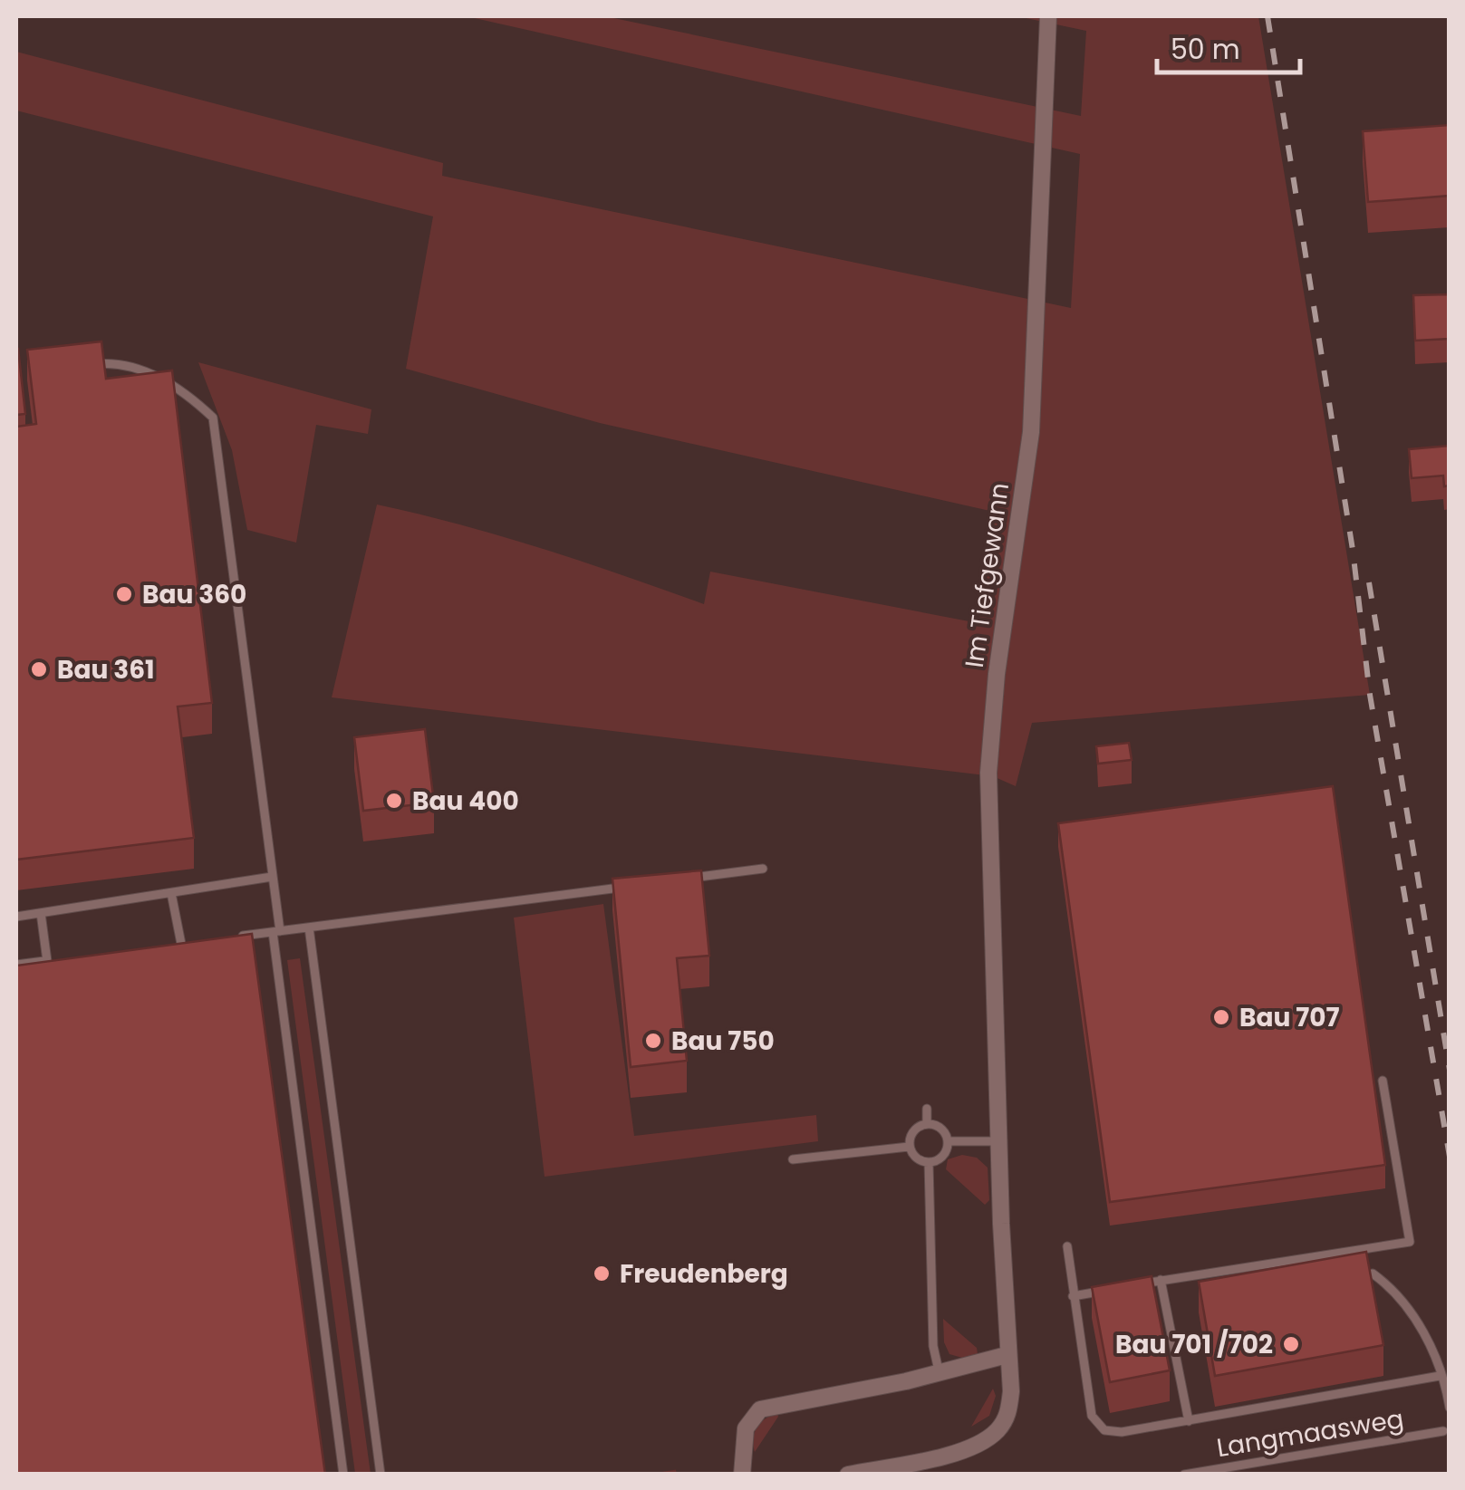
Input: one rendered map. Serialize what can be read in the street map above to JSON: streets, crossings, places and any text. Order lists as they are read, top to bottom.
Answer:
{
  "streets": {
    "street": ["Im Tiefgewann"],
    "lane": ["Langmaasweg"]
  },
  "places": [
    "Bau 360",
    "Bau 361",
    "Bau 400",
    "Bau 707",
    "Bau 750",
    "Freudenberg",
    "Bau 701 /702"
  ],
  "scale_bar": "50 m"
}
